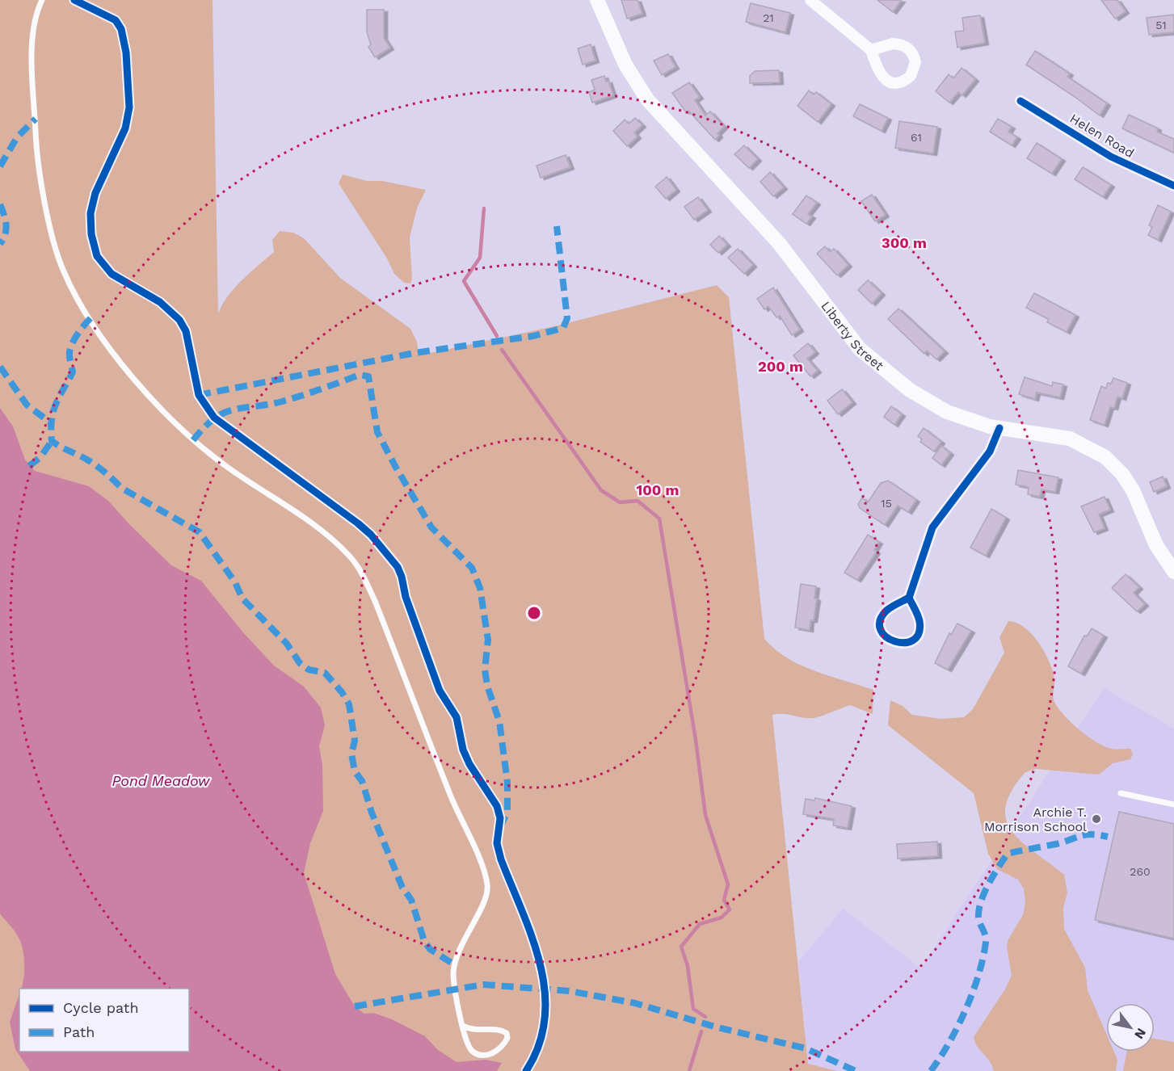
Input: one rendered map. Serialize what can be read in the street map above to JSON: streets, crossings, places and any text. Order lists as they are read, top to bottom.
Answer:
{
  "streets": {
    "main road": ["Liberty Street"],
    "street": ["Helen Road"]
  },
  "water": ["Pond Meadow"],
  "places": ["Archie T. Morrison School"],
  "house_numbers": [
    "21",
    "51",
    "61",
    "15",
    "260"
  ],
  "legend": ["Cycle path", "Path"],
  "north": "bottom right",
  "rings": ["300 m", "200 m", "100 m"]
}
